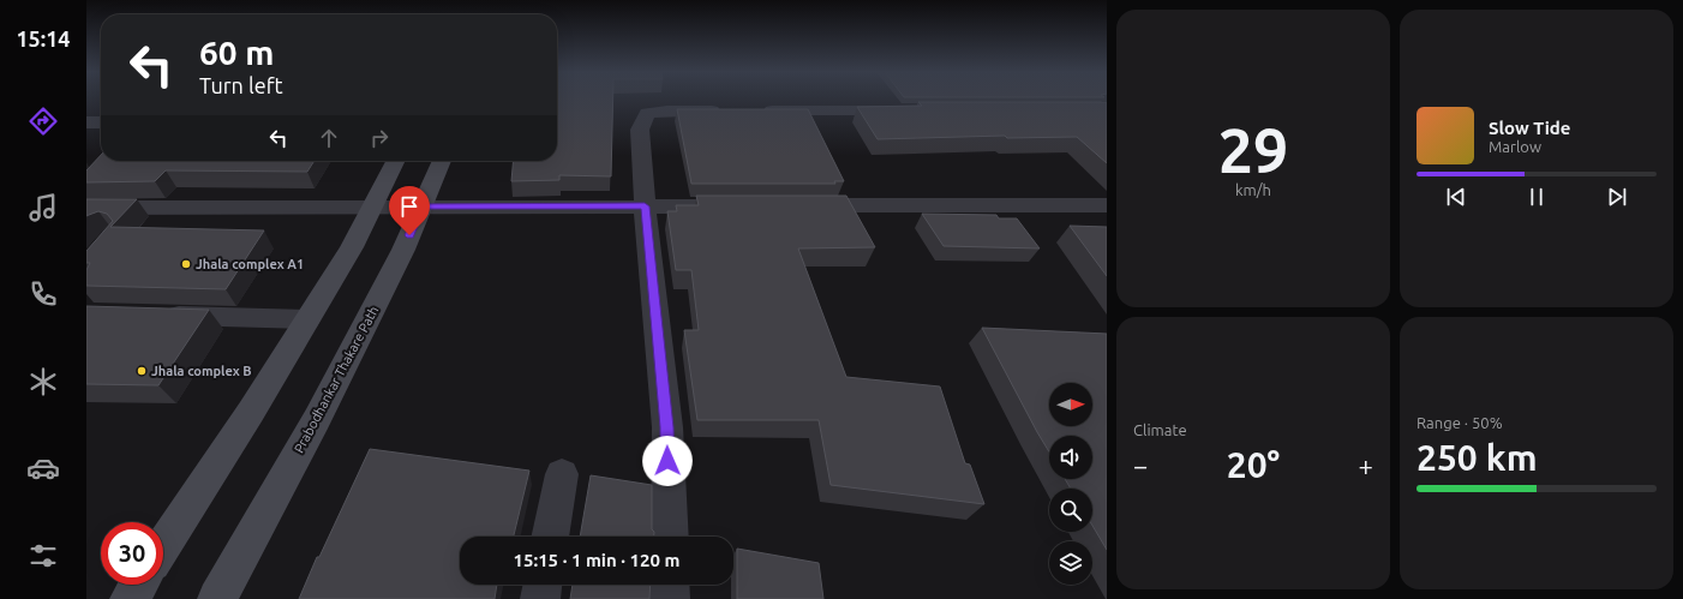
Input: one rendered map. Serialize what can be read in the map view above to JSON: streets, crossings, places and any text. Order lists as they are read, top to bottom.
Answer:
{
  "streets": {
    "main road": ["Prabodhankar Thakare Path"]
  },
  "places": ["Jhala complex A1", "Jhala complex B"],
  "north": "right",
  "page": {
    "tabs": "15:14",
    "tile": [
      ["29", "km/h"],
      "Climate",
      ["Range · 50%", "250 km"]
    ],
    "turn": ["60 m", "Turn left"],
    "song": ["Slow Tide", "Marlow"],
    "heat": ["−", "20°", "+"],
    "limit": "30",
    "trip": "15:15 · 1 min · 120 m"
  }
}
